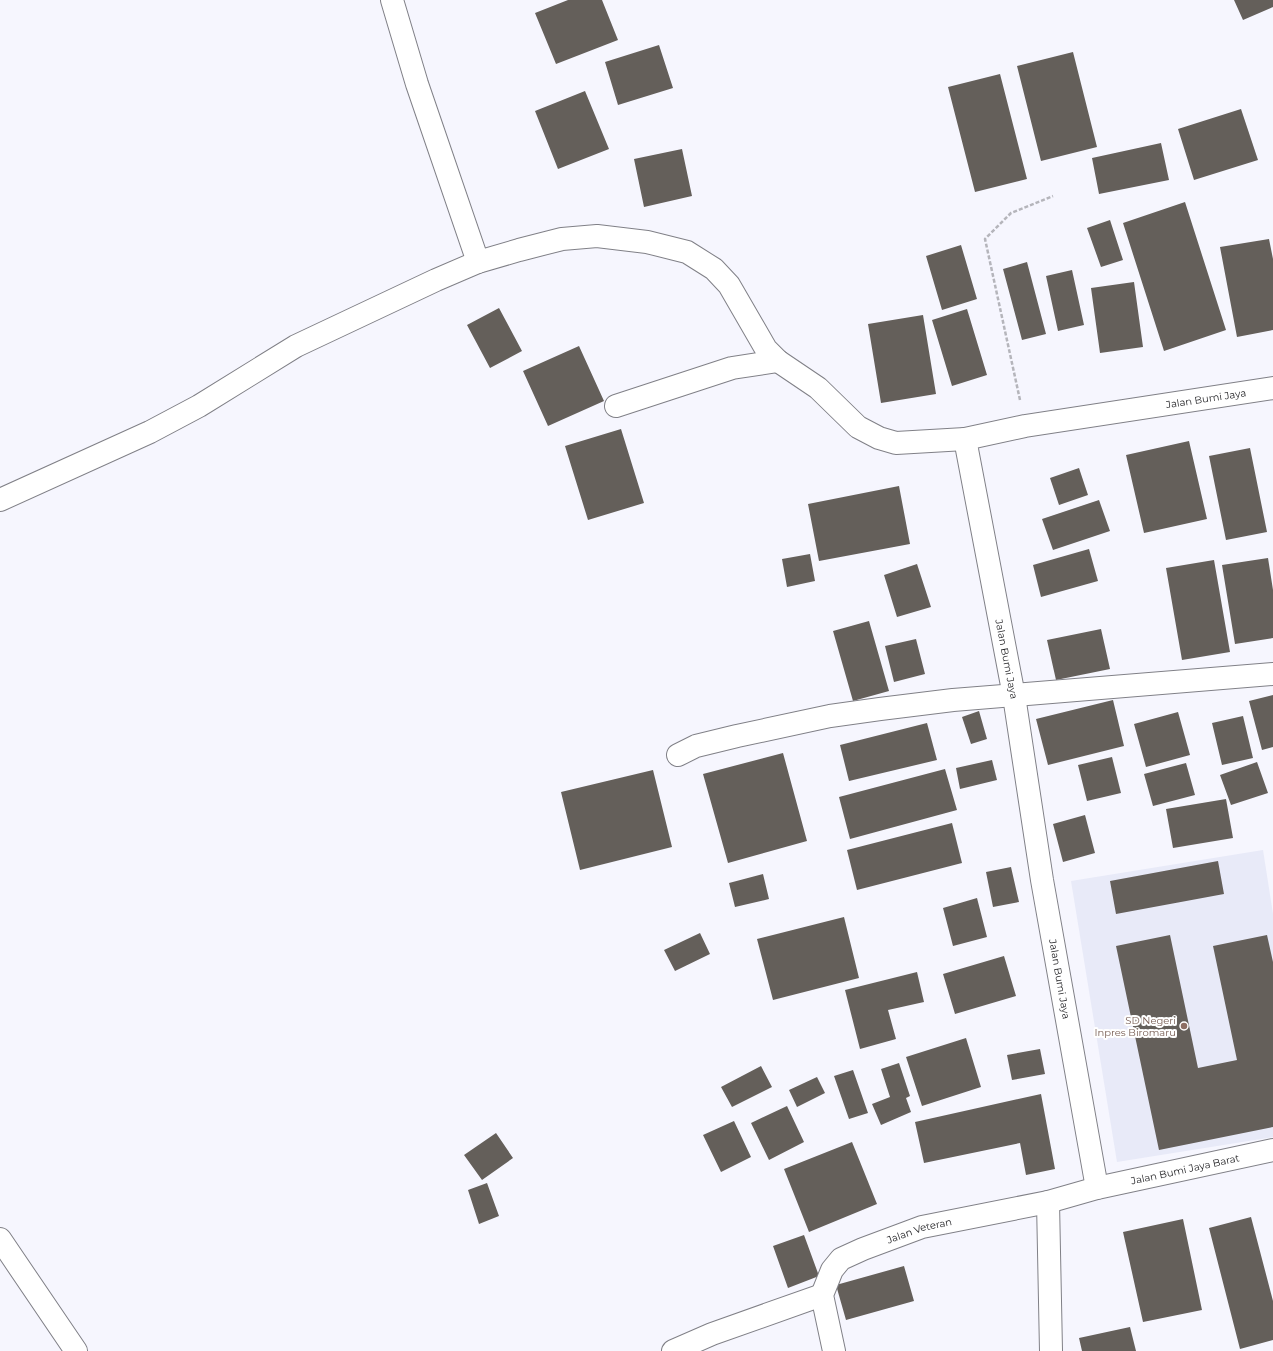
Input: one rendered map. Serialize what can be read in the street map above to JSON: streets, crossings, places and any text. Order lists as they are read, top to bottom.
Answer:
{
  "streets": {
    "street": ["Jalan Bumi Jaya", "Jalan Bumi Jaya Barat", "Jalan Veteran"]
  },
  "crossings": [
    ["Jalan Bumi Jaya", "Jalan Bumi Jaya Barat"],
    ["Jalan Bumi Jaya", "Jalan Veteran"],
    ["Jalan Bumi Jaya Barat", "Jalan Veteran"]
  ],
  "places": ["SD Negeri Inpres Biromaru"]
}
